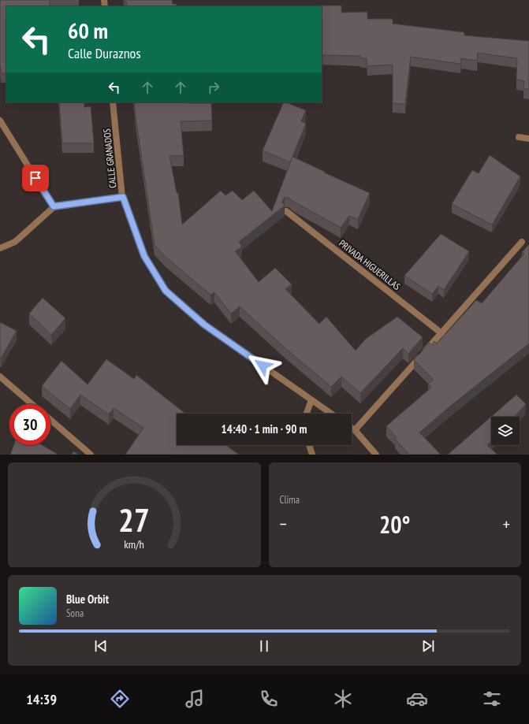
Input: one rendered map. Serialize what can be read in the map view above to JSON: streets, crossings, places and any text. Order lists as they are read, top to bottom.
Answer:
{
  "streets": {
    "street": ["CALLE GRANADOS", "PRIVADA HIGUERILLAS"]
  },
  "page": {
    "turn": ["60 m", "Calle Duraznos"],
    "limit": "30",
    "trip": "14:40 · 1 min · 90 m",
    "tile": "Clima",
    "heat": ["−", "20°", "+"],
    "song": ["Blue Orbit", "Sona"],
    "tabs": "14:39",
    "gauge": ["27", "km/h"]
  }
}
